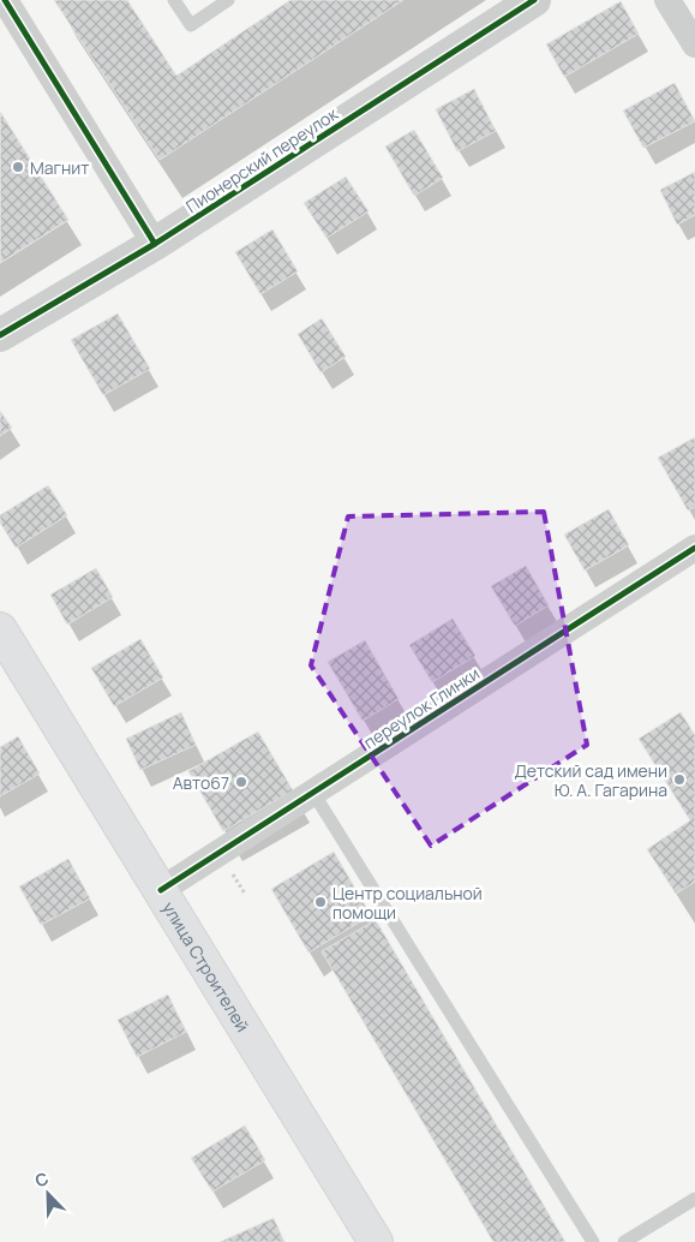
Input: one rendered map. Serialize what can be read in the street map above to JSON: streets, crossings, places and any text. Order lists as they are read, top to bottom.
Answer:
{
  "streets": {
    "main road": ["улица Строителей"],
    "street": ["Пионерский переулок", "переулок Глинки"]
  },
  "crossings": [
    ["переулок Глинки", "улица Строителей"]
  ],
  "places": [
    "Магнит",
    "Детский сад имени Ю. А. Гагарина",
    "Авто67",
    "Центр социальной помощи"
  ],
  "north": "top left"
}
